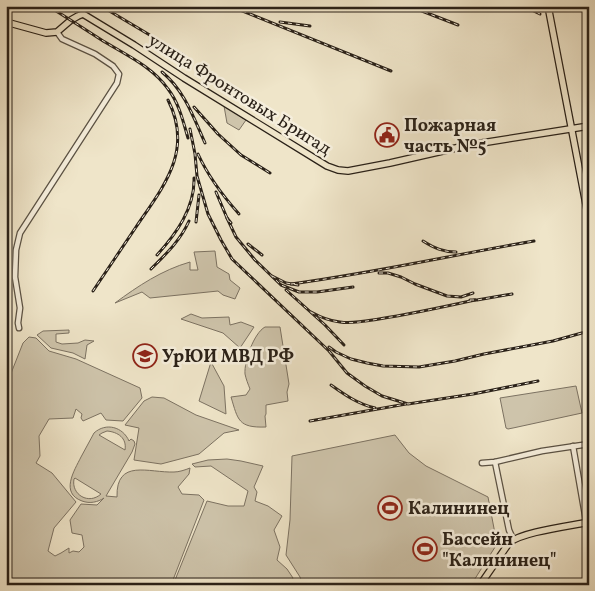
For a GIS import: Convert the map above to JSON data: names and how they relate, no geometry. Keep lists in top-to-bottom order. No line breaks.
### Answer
{"streets":{"main road":["улица Фронтовых Бригад"]},"places":{"public building":["Пожарная часть №5"],"school or university":["УрЮИ МВД РФ"],"sports":["Калининец","Бассейн \"Калининец\""]}}
